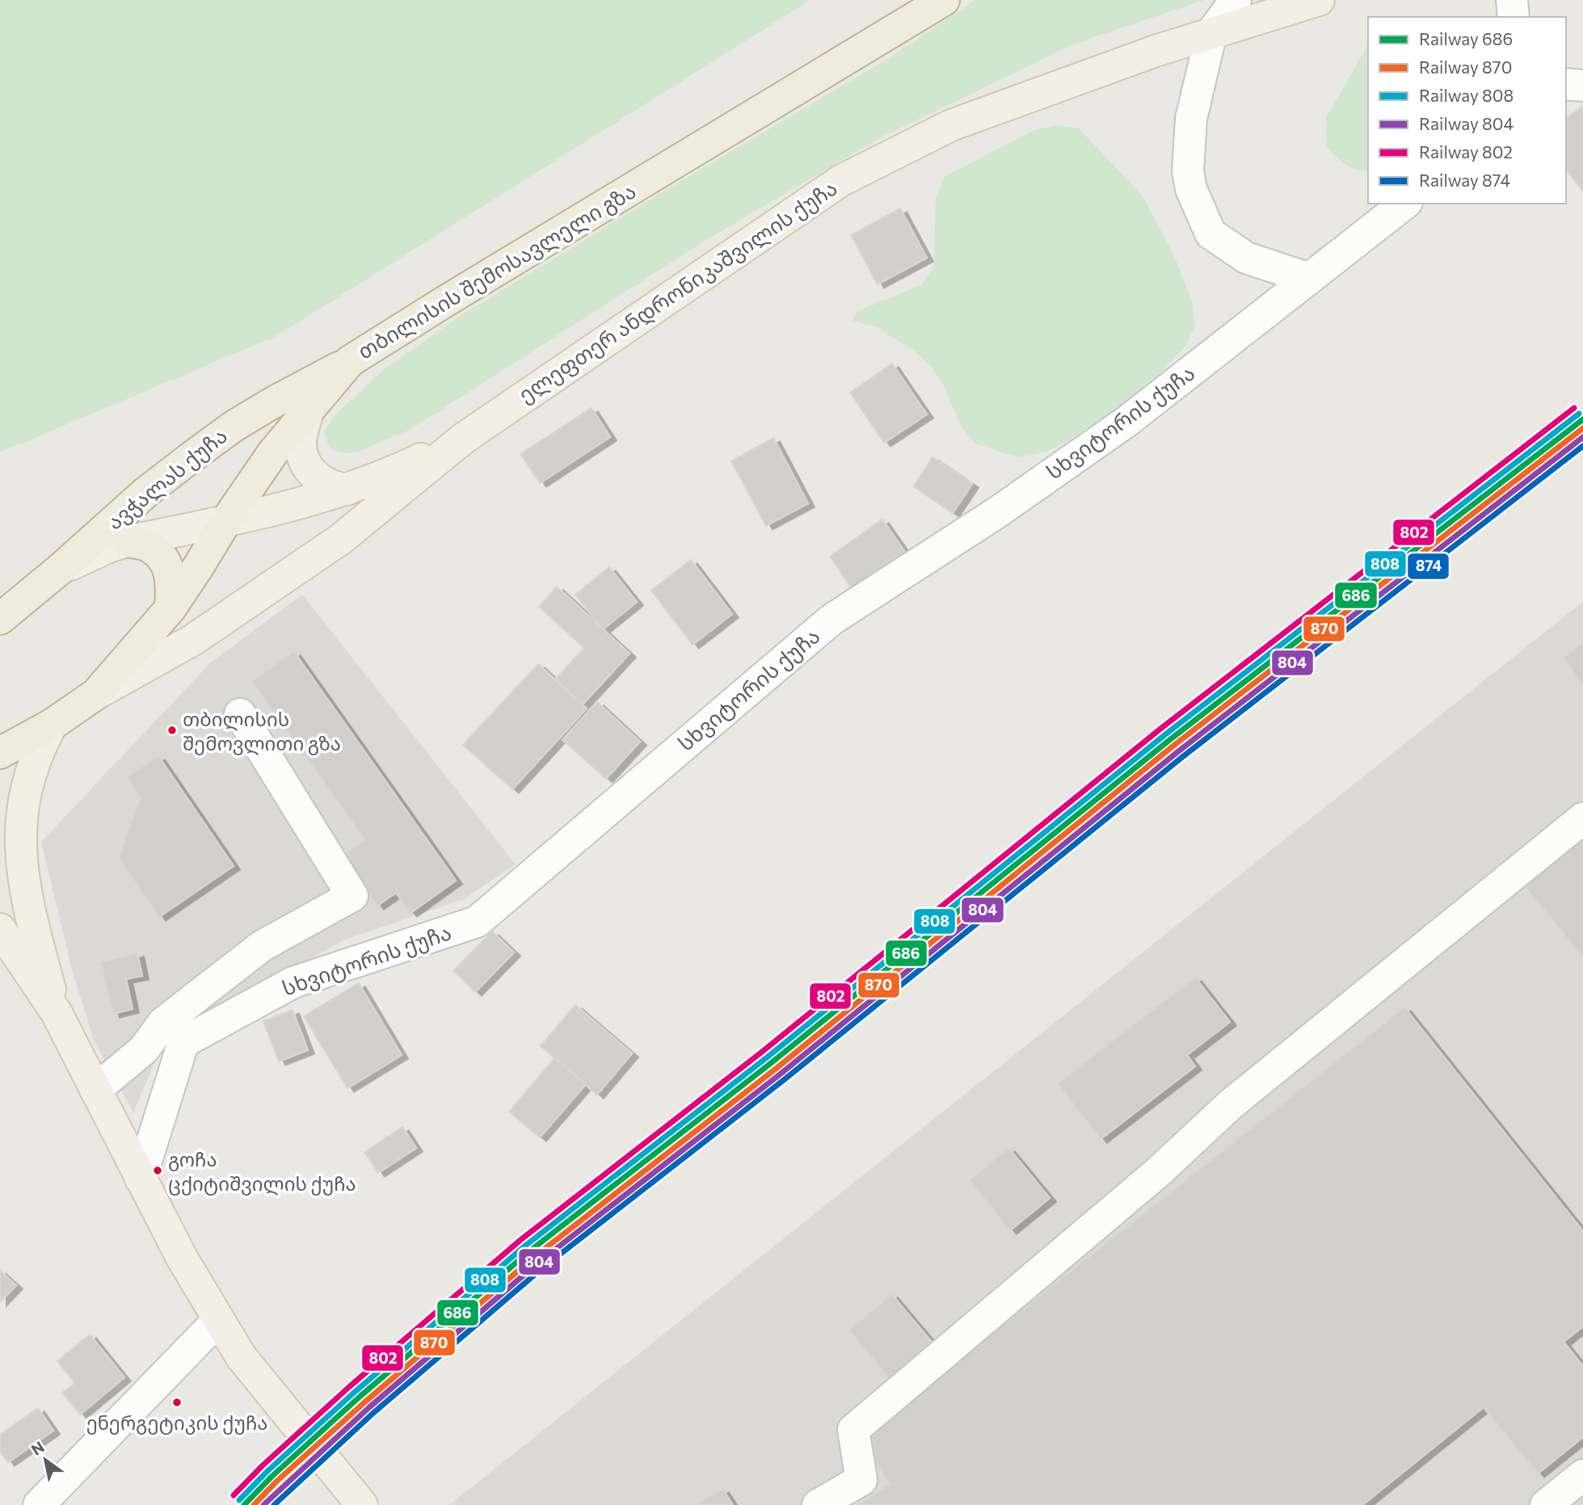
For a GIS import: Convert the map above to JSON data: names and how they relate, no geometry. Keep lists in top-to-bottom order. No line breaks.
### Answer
{"streets":{"highway":["თბილისის შემოსავლელი გზა","ავჭალას ქუჩა"],"main road":["ელეფთერ ანდრონიკაშვილის ქუჩა"],"street":["სხვიტორის ქუჩა"]},"crossings":[["თბილისის შემოსავლელი გზა","ელეფთერ ანდრონიკაშვილის ქუჩა"],["თბილისის შემოსავლელი გზა","ავჭალას ქუჩა"]],"places":["თბილისის შემოვლითი გზა","გოჩა ცქიტიშვილის ქუჩა","ენერგეტიკის ქუჩა"],"lines":["rail line 802","rail line 808","rail line 686","rail line 870","rail line 804","rail line 874"],"legend":["Railway 686","Railway 870","Railway 808","Railway 804","Railway 802","Railway 874"],"north":"top left"}
